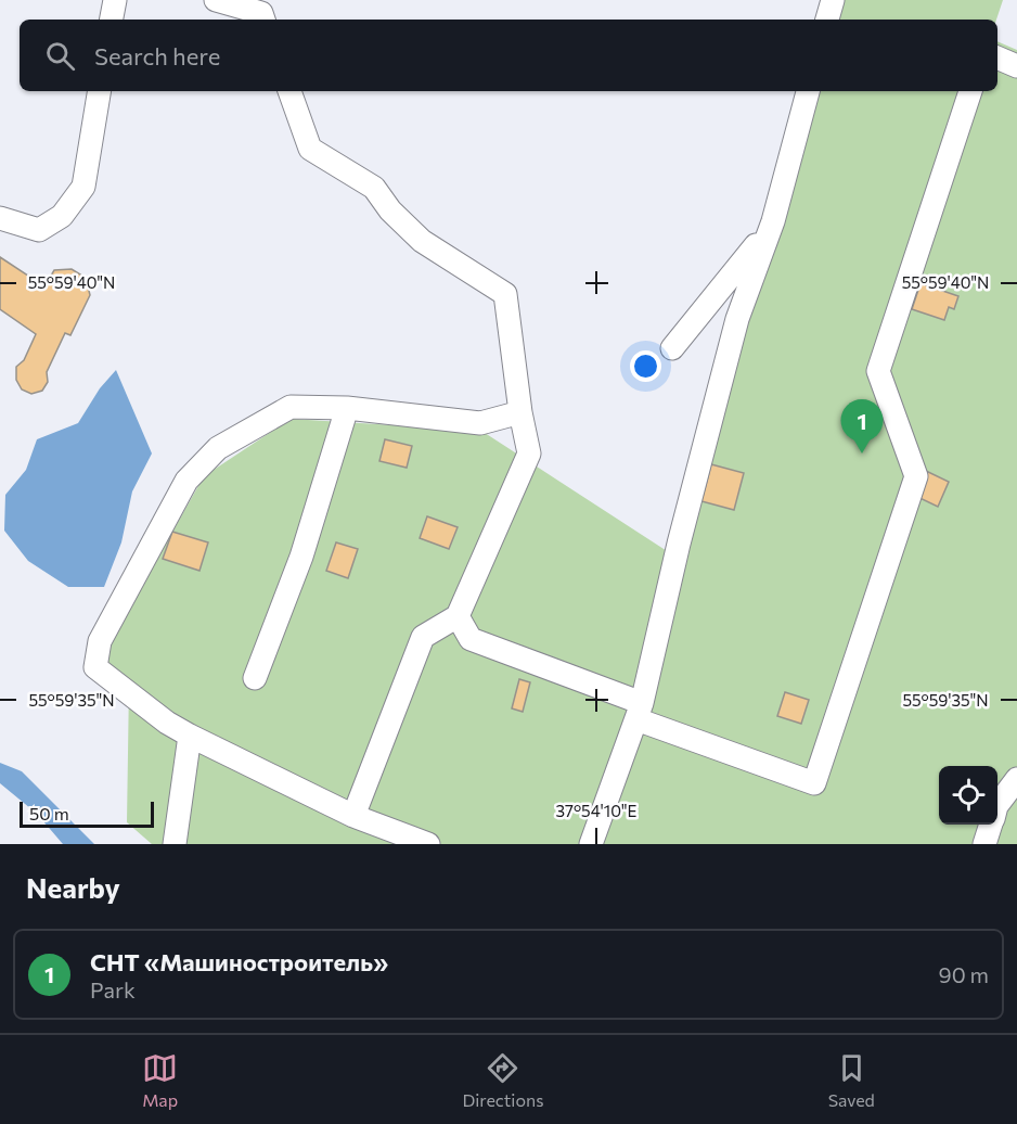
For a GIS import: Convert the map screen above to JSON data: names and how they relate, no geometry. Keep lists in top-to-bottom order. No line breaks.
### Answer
{"scale_bar":"50 m","page":{"search":"Search here","pins":"1","scale":"50 m","heading":"Nearby","list":[{"mark":"1","name":"СНТ «Машиностроитель»","note":"Park","value":"90 m"}],"nav":["Map","Directions","Saved"]},"coordinates":["55°59'40\"N","55°59'35\"N","37°54'10\"E"]}
